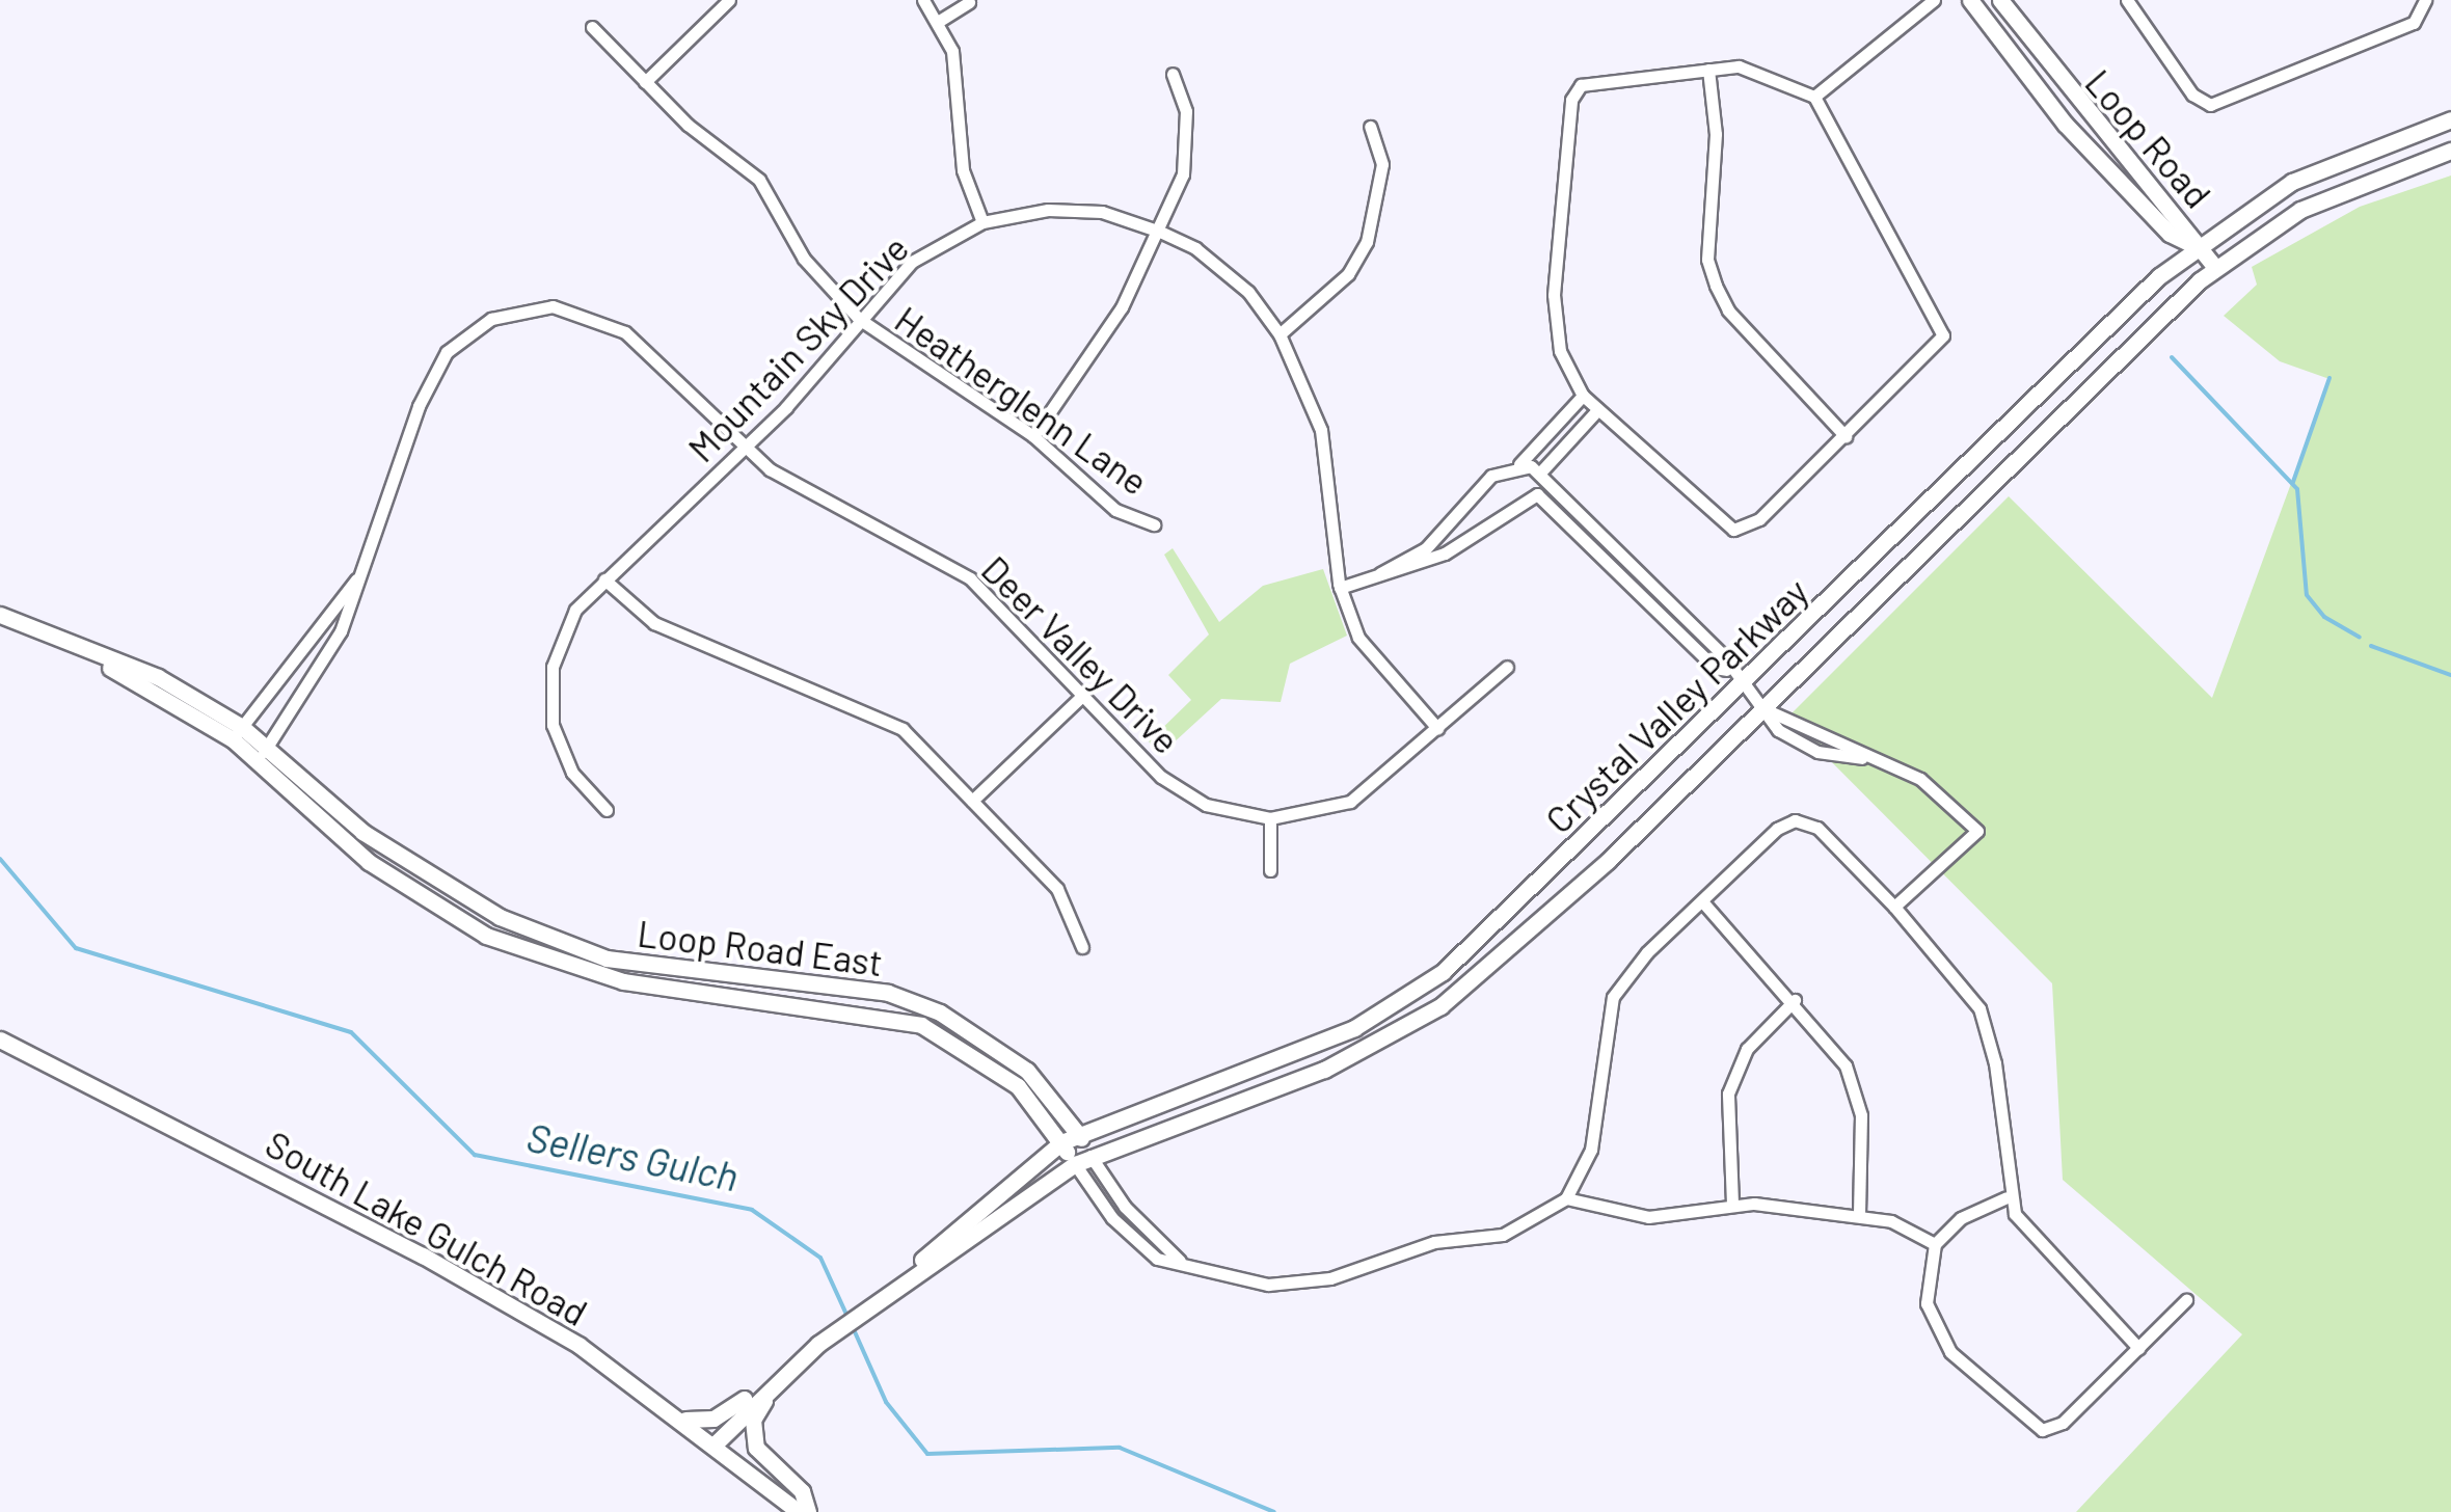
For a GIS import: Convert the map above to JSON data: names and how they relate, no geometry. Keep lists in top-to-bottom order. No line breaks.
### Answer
{"streets":{"main road":["Loop Road","Crystal Valley Parkway","Loop Road East","South Lake Gulch Road"],"street":["Mountain Sky Drive","Heatherglenn Lane","Deer Valley Drive"]},"crossings":[["Loop Road","Crystal Valley Parkway"],["Mountain Sky Drive","Heatherglenn Lane"],["Mountain Sky Drive","Deer Valley Drive"],["Deer Valley Drive","Loop Road East"],["Crystal Valley Parkway","Loop Road East"],["Crystal Valley Parkway","South Lake Gulch Road"]],"water":["Sellers Gulch"]}
